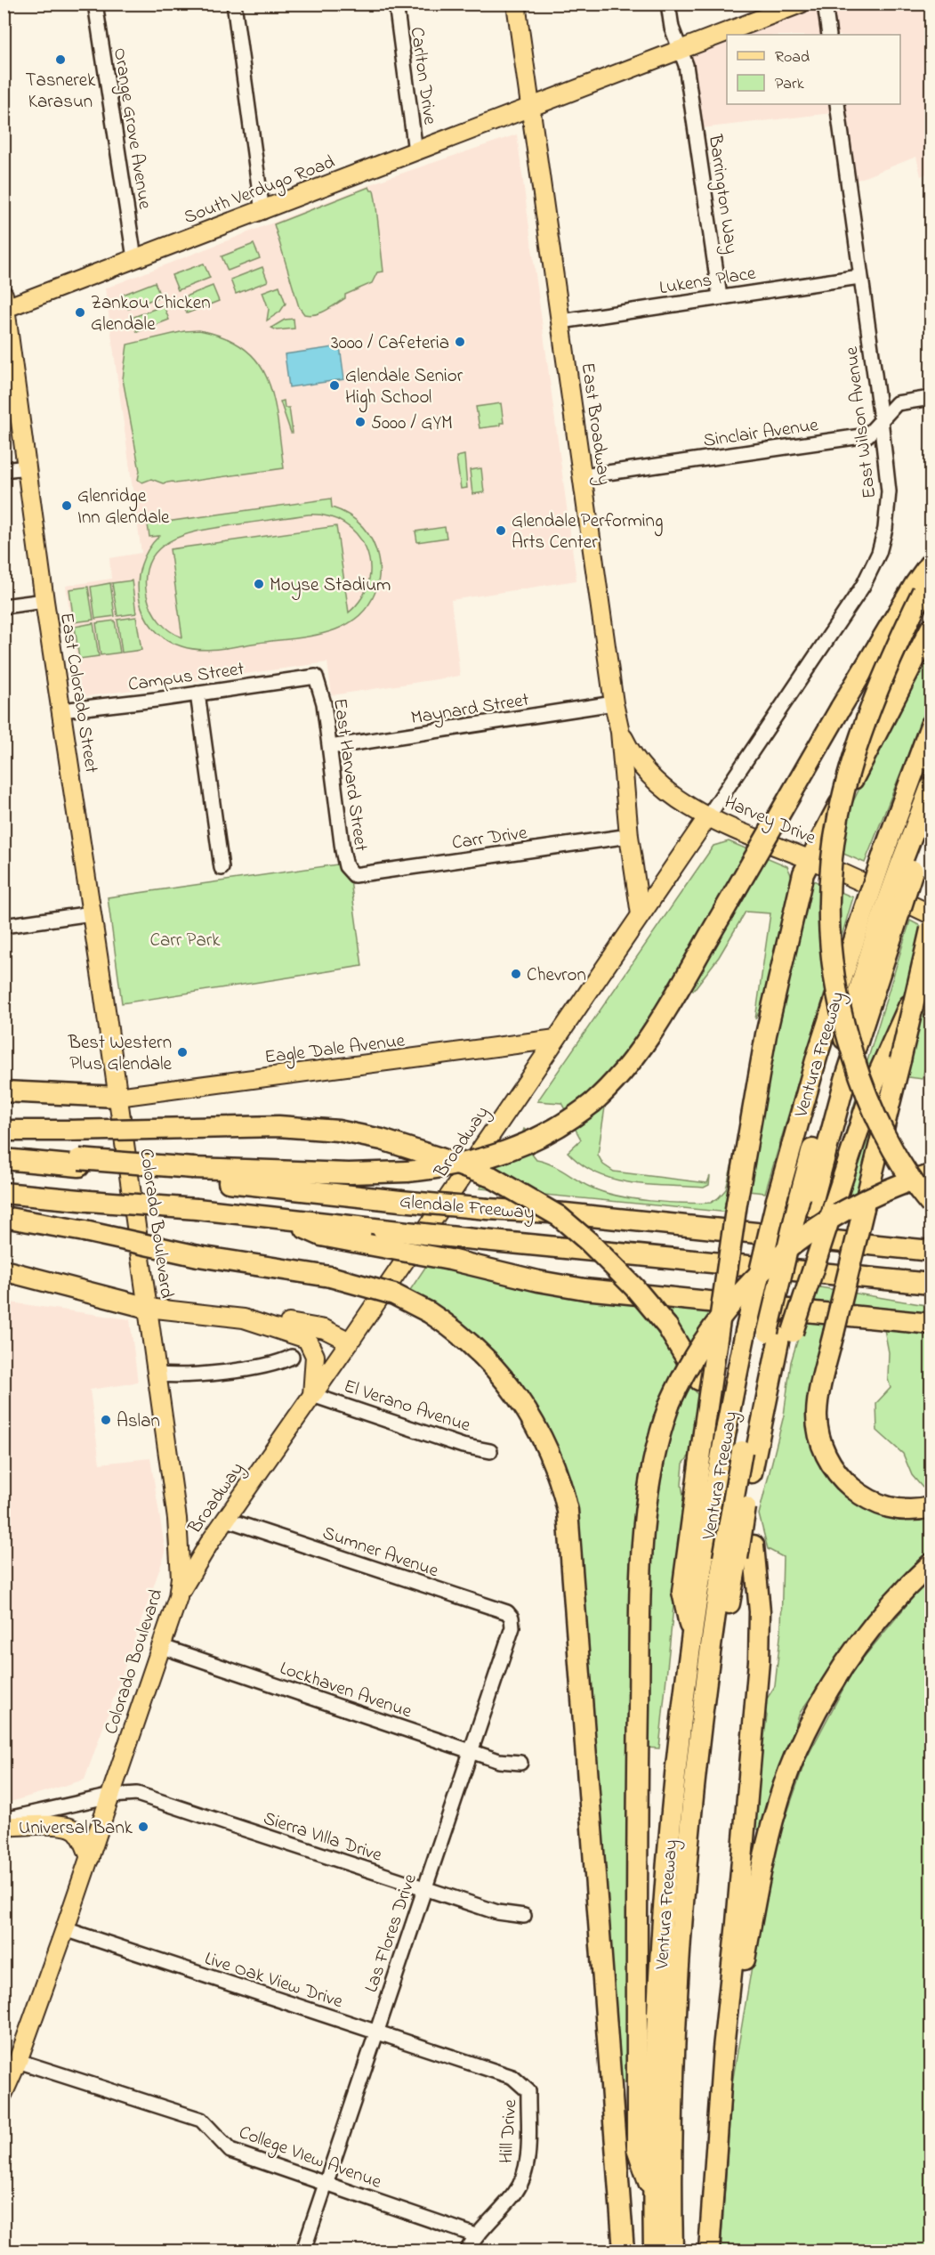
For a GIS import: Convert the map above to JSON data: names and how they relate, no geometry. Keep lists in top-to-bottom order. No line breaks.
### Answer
{"streets":{"highway":["Ventura Freeway","Glendale Freeway"],"main road":["South Verdugo Road","East Broadway","East Colorado Street","Harvey Drive","Eagle Dale Avenue","Broadway","Colorado Boulevard"],"street":["Carlton Drive","Orange Grove Avenue","Barrington Way","Lukens Place","East Wilson Avenue","Sinclair Avenue","Campus Street","Maynard Street","East Harvard Street","Carr Drive","El Verano Avenue","Sumner Avenue","Lockhaven Avenue","Sierra VIlla Drive","Las Flores Drive","Live Oak View Drive","Hill Drive","College VIew Avenue"]},"crossings":[["Carlton Drive","South Verdugo Road"],["Orange Grove Avenue","South Verdugo Road"],["South Verdugo Road","Barrington Way"],["South Verdugo Road","East Broadway"],["South Verdugo Road","East Colorado Street"],["Barrington Way","Lukens Place"],["Lukens Place","East Wilson Avenue"],["Lukens Place","East Broadway"],["East Wilson Avenue","Sinclair Avenue"],["East Wilson Avenue","Harvey Drive"],["East Wilson Avenue","Broadway"],["East Broadway","Sinclair Avenue"],["East Broadway","Maynard Street"],["East Broadway","Harvey Drive"],["East Broadway","Carr Drive"],["East Broadway","Broadway"],["Campus Street","East Colorado Street"],["Campus Street","East Harvard Street"],["East Colorado Street","Eagle Dale Avenue"],["East Colorado Street","Colorado Boulevard"],["Maynard Street","East Harvard Street"],["East Harvard Street","Carr Drive"],["Harvey Drive","Broadway"],["Eagle Dale Avenue","Broadway"],["Eagle Dale Avenue","Colorado Boulevard"],["Broadway","Colorado Boulevard"],["Broadway","El Verano Avenue"],["Broadway","Sumner Avenue"],["Colorado Boulevard","Lockhaven Avenue"],["Colorado Boulevard","Sierra VIlla Drive"],["Colorado Boulevard","Live Oak View Drive"],["Colorado Boulevard","College VIew Avenue"],["Sumner Avenue","Las Flores Drive"],["Lockhaven Avenue","Las Flores Drive"],["Sierra VIlla Drive","Las Flores Drive"],["Las Flores Drive","Live Oak View Drive"],["Las Flores Drive","College VIew Avenue"],["Live Oak View Drive","Hill Drive"],["Hill Drive","College VIew Avenue"]],"parks":["Carr Park"],"places":["Tasnerek Karasun","Zankou Chicken Glendale","3000 / Cafeteria","Glendale Senior High School","5000 / GYM","Glenridge Inn Glendale","Glendale Performing Arts Center","Moyse Stadium","Chevron","Best Western Plus Glendale","Aslan","Universal Bank"],"legend":["Road","Park"]}
